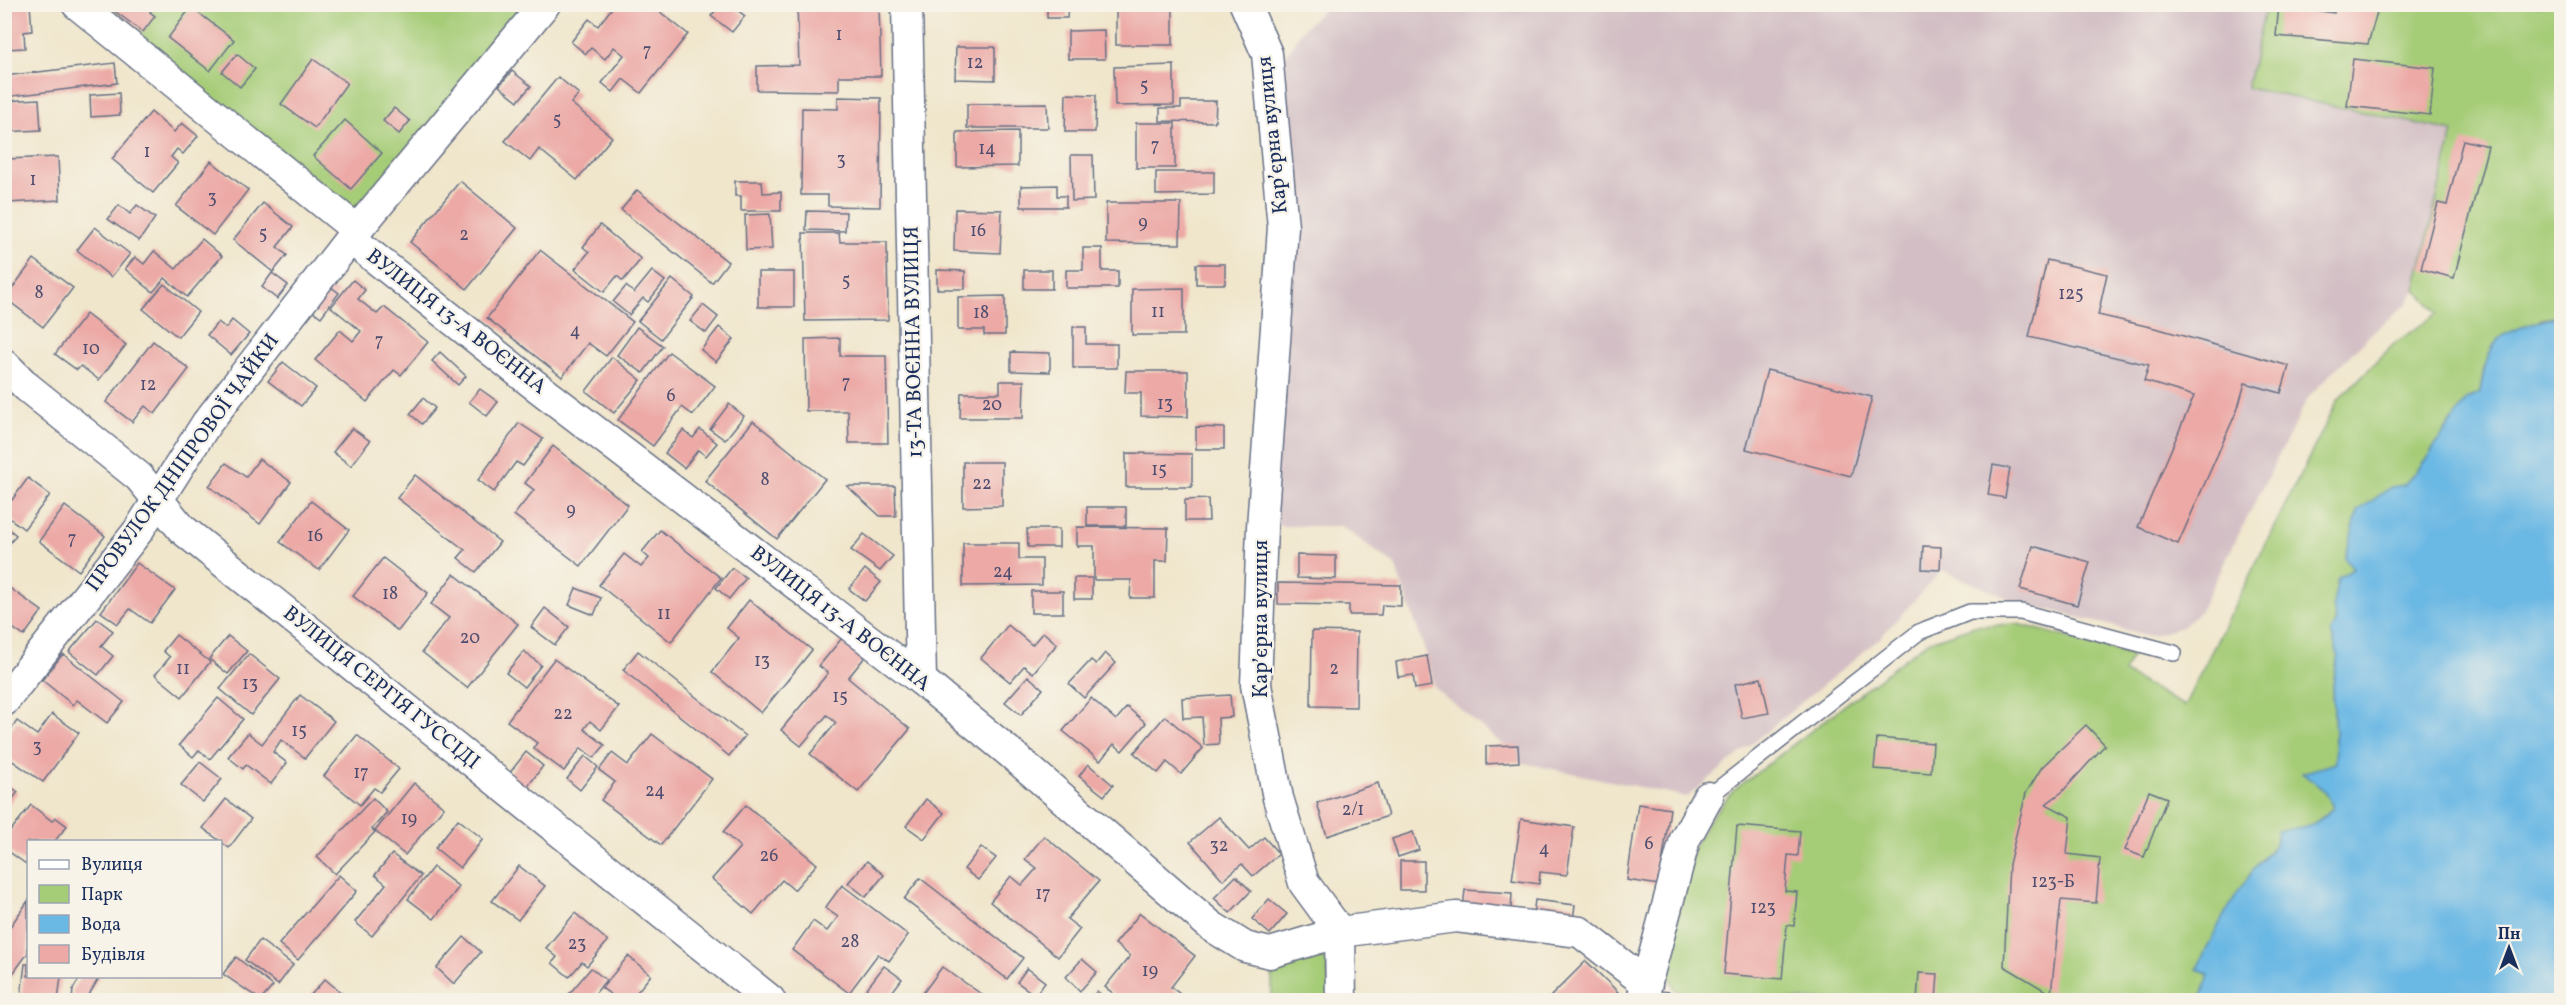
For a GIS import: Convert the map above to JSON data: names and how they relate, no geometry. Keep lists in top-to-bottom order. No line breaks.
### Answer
{"streets":{"street":["Карʼєрна вулиця","ВУЛИЦЯ 13-А ВОЄННА","13-ТА ВОЄННА ВУЛИЦЯ","ПРОВУЛОК ДНІПРОВОЇ ЧАЙКИ","ВУЛИЦЯ СЕРГІЯ ГУССІДІ"]},"crossings":[["Карʼєрна вулиця","ВУЛИЦЯ 13-А ВОЄННА"],["ВУЛИЦЯ 13-А ВОЄННА","13-ТА ВОЄННА ВУЛИЦЯ"],["ВУЛИЦЯ 13-А ВОЄННА","ПРОВУЛОК ДНІПРОВОЇ ЧАЙКИ"],["ПРОВУЛОК ДНІПРОВОЇ ЧАЙКИ","ВУЛИЦЯ СЕРГІЯ ГУССІДІ"]],"house_numbers":["1","7","12","5","5","7","14","1","3","1","3","9","16","5","2","5","8","125","11","18","4","7","10","7","12","6","13","20","15","8","22","9","16","7","24","18","11","20","13","11","2","13","15","22","15","3","17","24","2/1","19","6","32","4","26","123-Б","17","123","28","23","19"],"legend":["Вулиця","Парк","Вода","Будівля"],"north":"top"}
